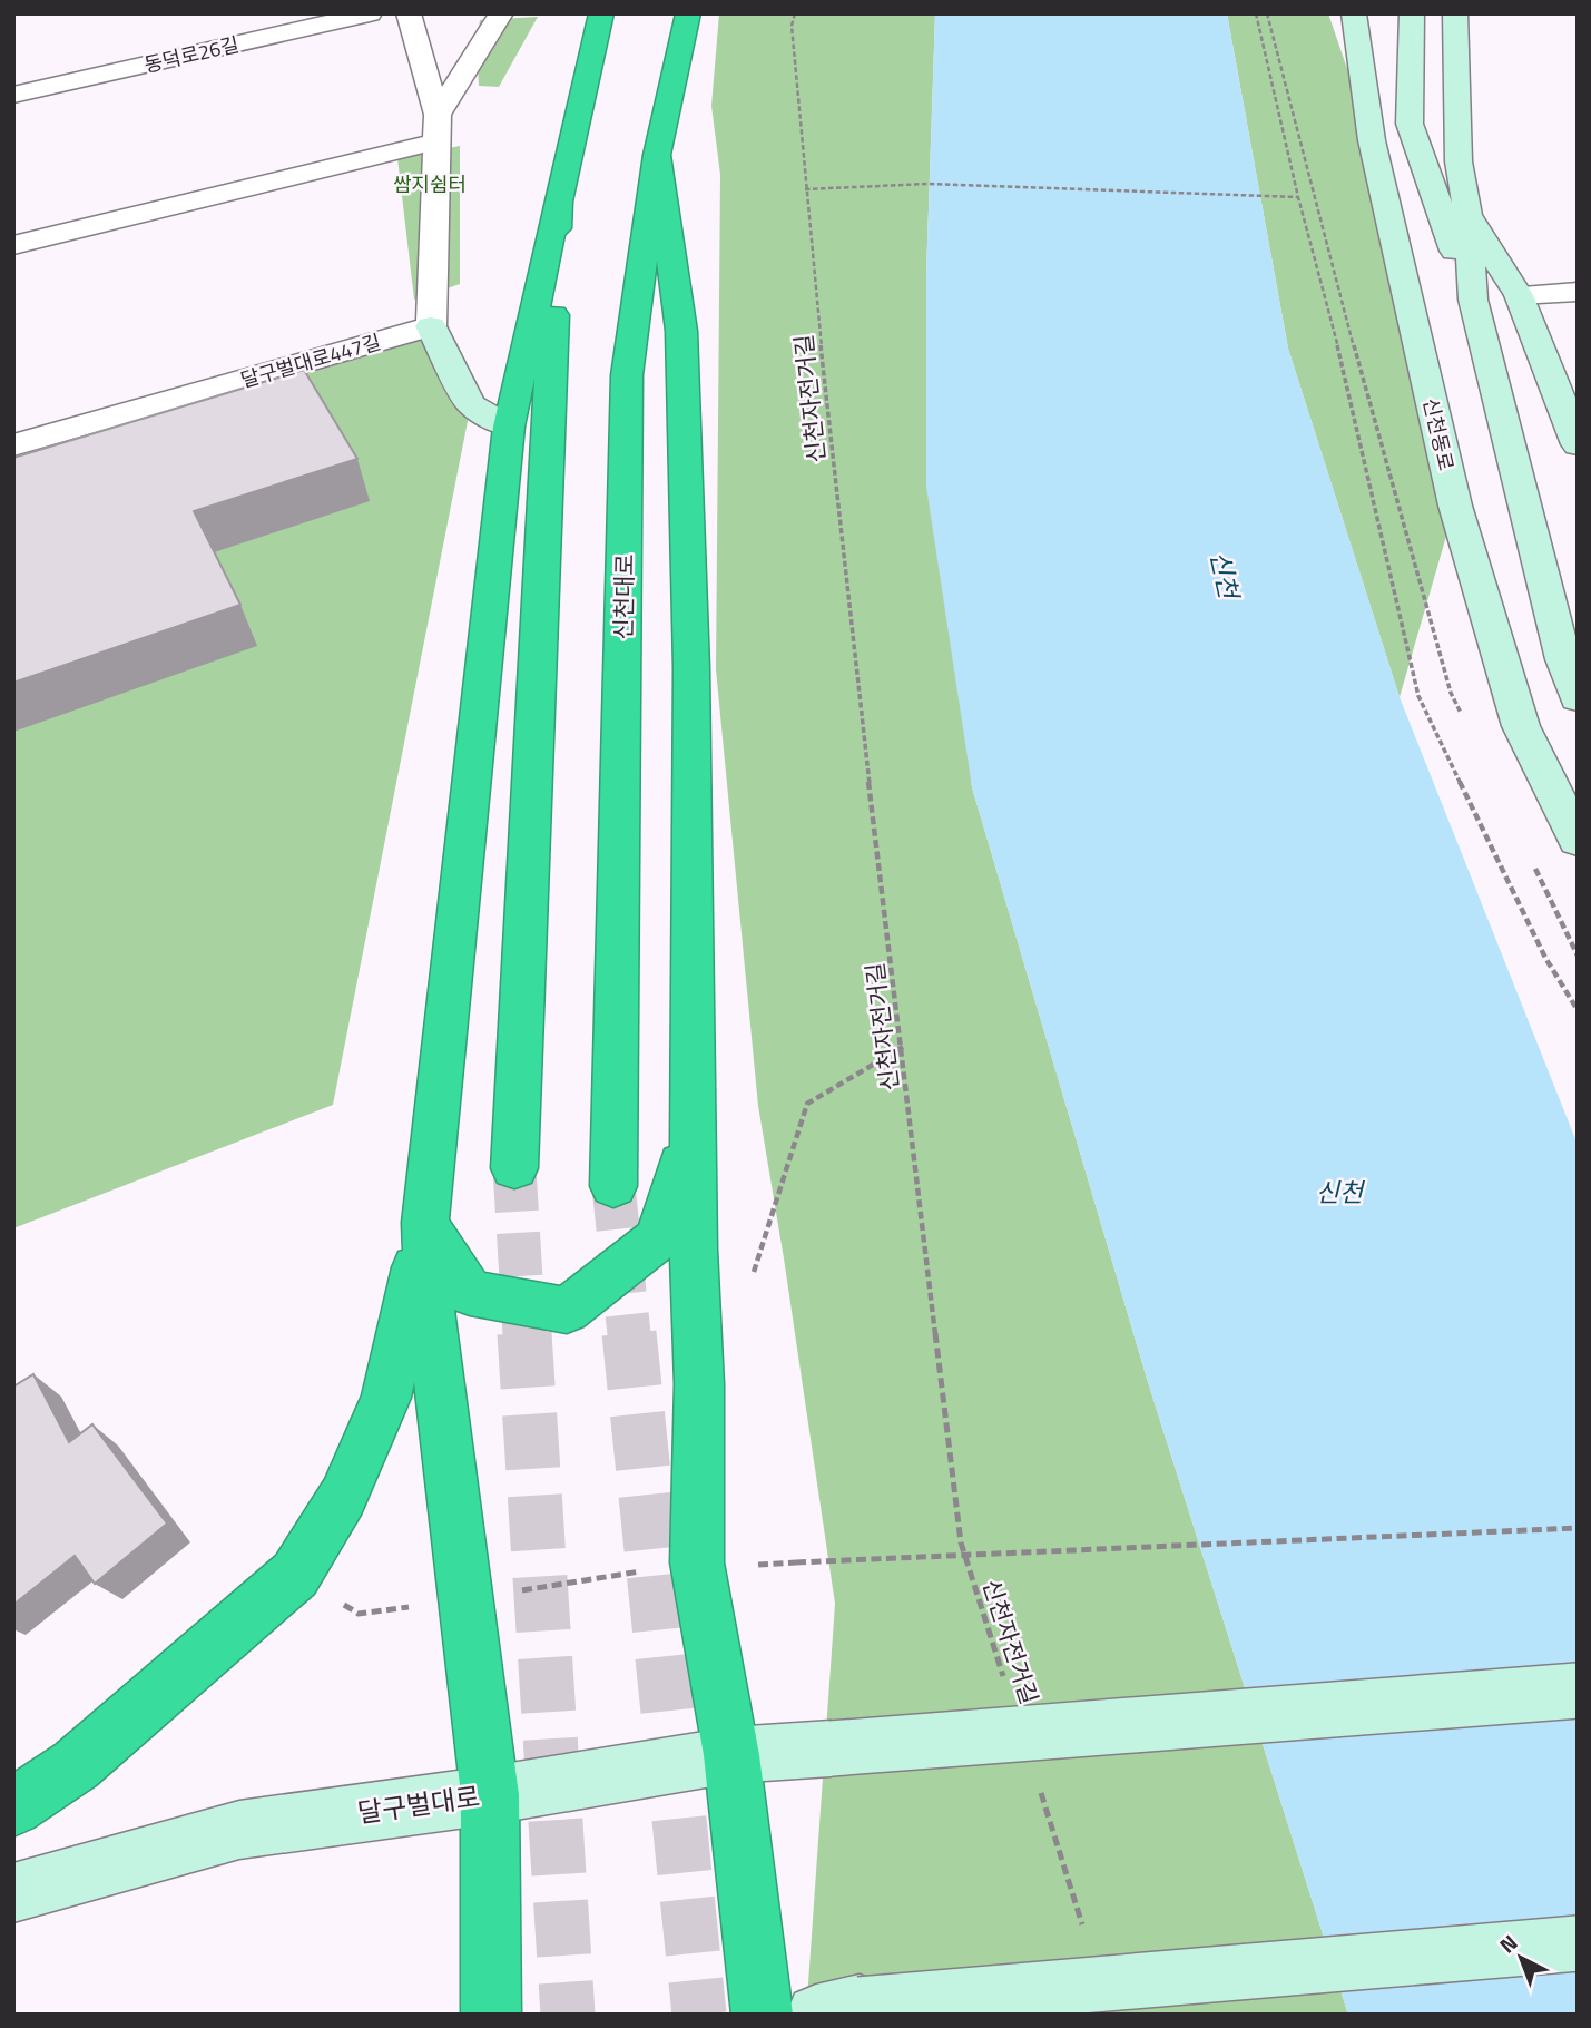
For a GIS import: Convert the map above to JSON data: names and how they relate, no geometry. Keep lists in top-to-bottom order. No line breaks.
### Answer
{"streets":{"highway":["신천대로"],"main road":["신천동로","달구벌대로"],"street":["동덕로26길","달구벌대로447길"],"path":["신천자전거길"]},"water":["신천"],"parks":["쌈지쉼터"],"north":"top left"}
